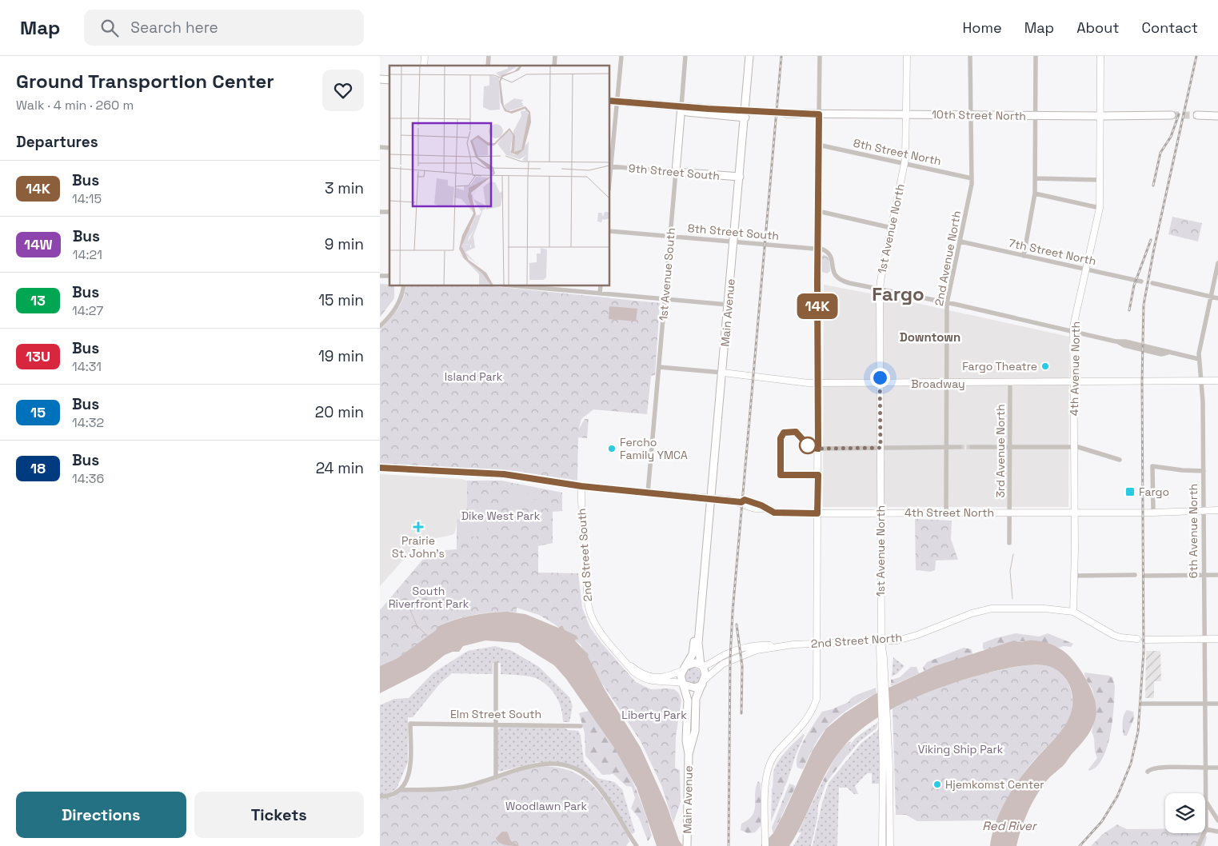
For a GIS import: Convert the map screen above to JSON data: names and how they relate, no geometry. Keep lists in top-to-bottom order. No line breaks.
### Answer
{"streets":{"main road":["10th Street North","9th Street South","1st Avenue South","Main Avenue"],"street":["8th Street North","1st Avenue North","8th Street South","7th Street North","2nd Avenue North","4th Avenue North","Broadway","3rd Avenue North","4th Street North","6th Avenue North","2nd Street South","2nd Street North","Elm Street South"]},"crossings":[["10th Street North","1st Avenue North"],["10th Street North","2nd Avenue North"],["10th Street North","4th Avenue North"],["8th Street North","1st Avenue North"],["8th Street North","2nd Avenue North"],["9th Street South","1st Avenue South"],["9th Street South","Main Avenue"],["1st Avenue North","Broadway"],["1st Avenue North","4th Street North"],["1st Avenue North","2nd Street North"],["8th Street South","1st Avenue South"],["8th Street South","Main Avenue"],["7th Street North","2nd Avenue North"],["7th Street North","4th Avenue North"],["2nd Avenue North","Broadway"],["2nd Avenue North","4th Street North"],["1st Avenue South","Broadway"],["1st Avenue South","4th Street North"],["Main Avenue","Broadway"],["Main Avenue","4th Street North"],["Main Avenue","2nd Street South"],["Main Avenue","2nd Street North"],["4th Avenue North","Broadway"],["4th Avenue North","4th Street North"],["4th Avenue North","2nd Street North"],["Broadway","3rd Avenue North"],["Broadway","6th Avenue North"],["3rd Avenue North","4th Street North"],["4th Street North","6th Avenue North"],["4th Street North","2nd Street South"],["2nd Street South","2nd Street North"]],"districts":["Fargo","Downtown"],"water":["Red River"],"parks":["Island Park","Dike West Park","South Riverfront Park","Liberty Park","Viking Ship Park","Woodlawn Park"],"places":{"other":["Fargo Theatre","Fercho Family YMCA","Hjemkomst Center"],"transit":["Fargo"],"health":["Prairie St. John's"]},"lines":["bus line 14K"],"page":{"header":"Map","search":"Search here","nav":["Home","Map","About","Contact"],"heading":[["Ground Transportion Center","Walk · 4 min · 260 m"],"Departures"],"on_map":"14K","list":[{"mark":"14K","name":"Bus","note":"14:15","value":"3 min"},{"mark":"14W","name":"Bus","note":"14:21","value":"9 min"},{"mark":"13","name":"Bus","note":"14:27","value":"15 min"},{"mark":"13U","name":"Bus","note":"14:31","value":"19 min"},{"mark":"15","name":"Bus","note":"14:32","value":"20 min"},{"mark":"18","name":"Bus","note":"14:36","value":"24 min"}],"buttons":["Directions","Tickets"]}}
